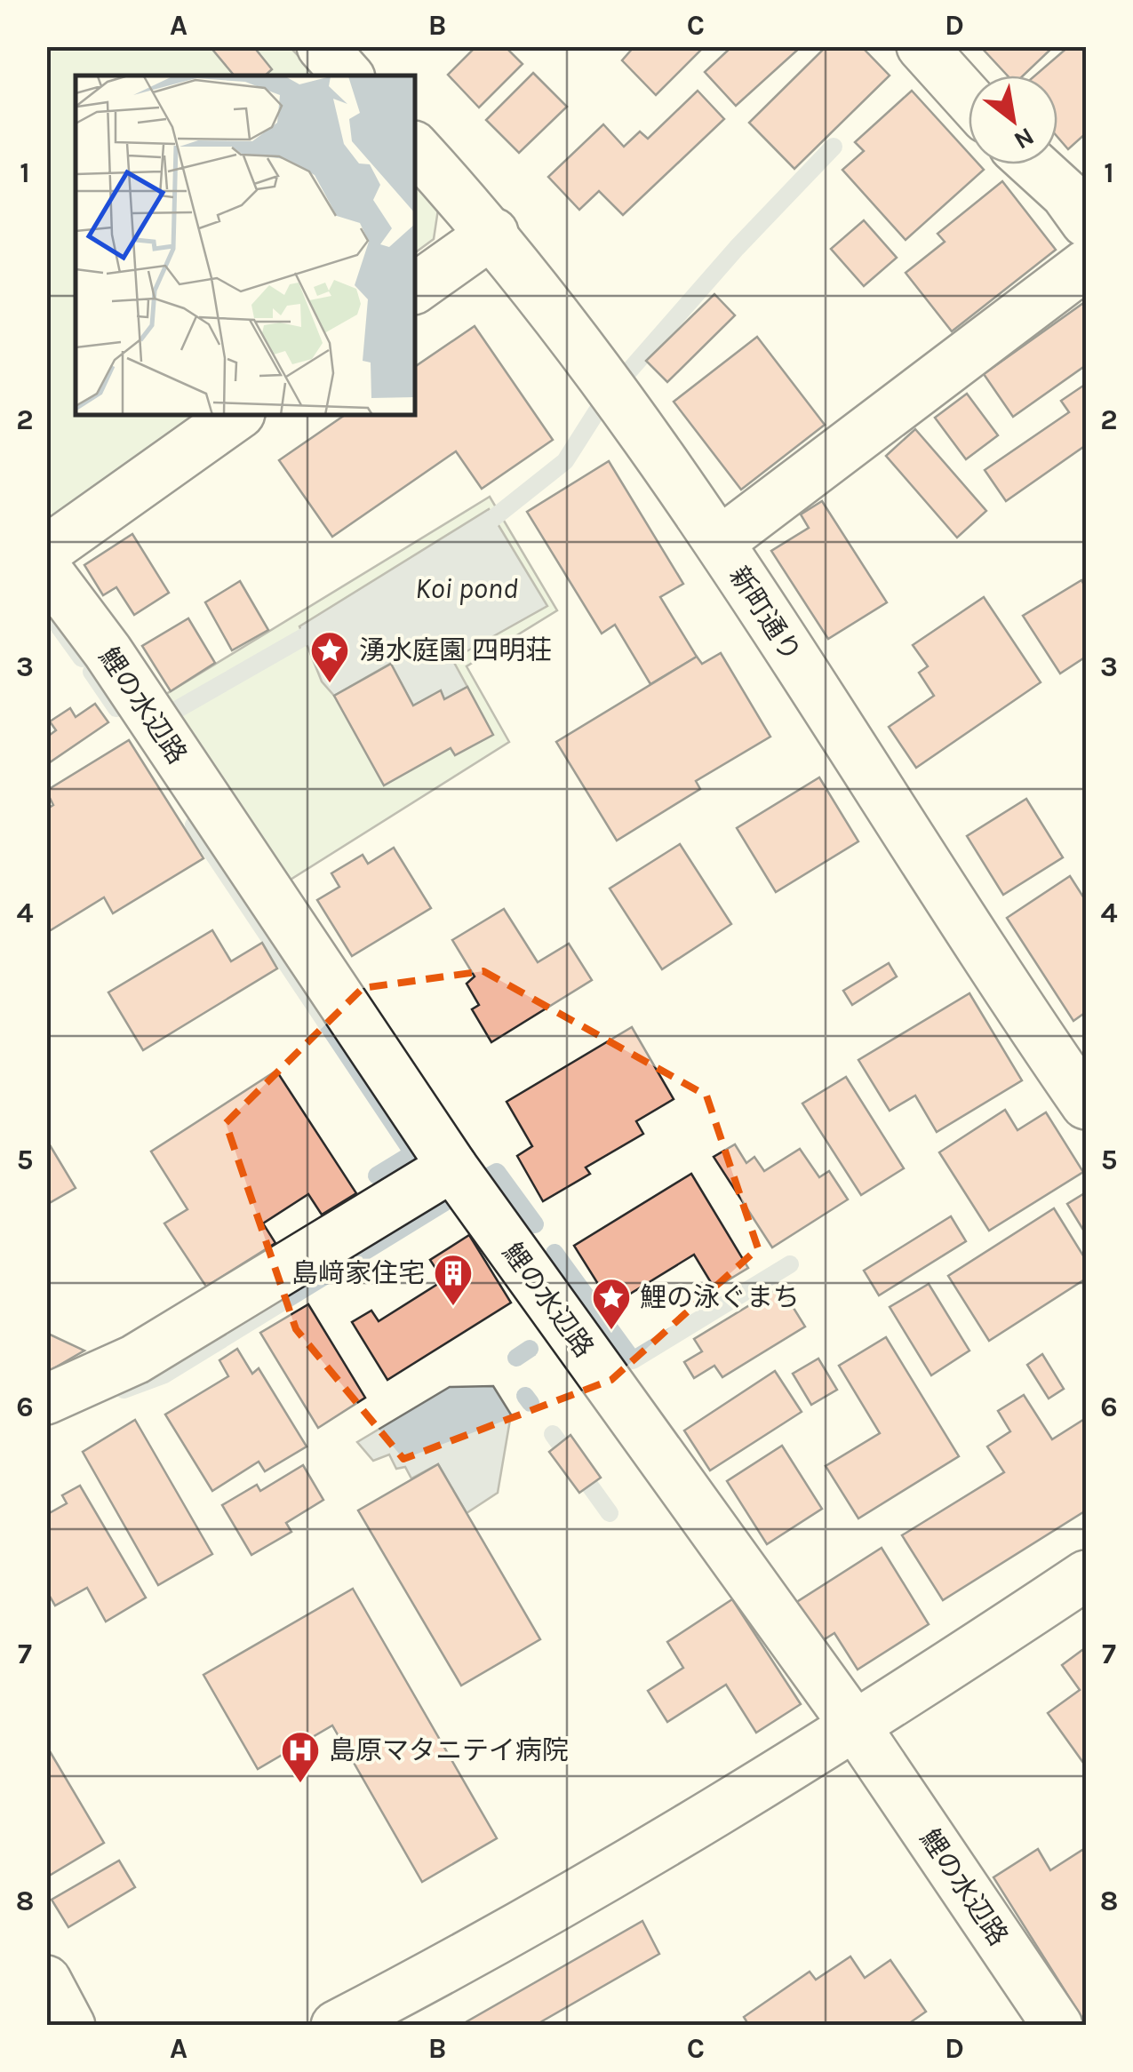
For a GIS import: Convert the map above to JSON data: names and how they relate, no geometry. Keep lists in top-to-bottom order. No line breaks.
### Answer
{"streets":{"street":["新町通り","鯉の水辺路"]},"water":["Koi pond"],"places":{"place":["湧水庭園 四明荘","鯉の泳ぐまち"],"building":["島﨑家住宅"],"hospital":["島原マタニテイ病院"]},"north":"bottom right","grid":{"columns":["A","B","C","D"],"rows":["1","2","3","4","5","6","7","8"]}}
